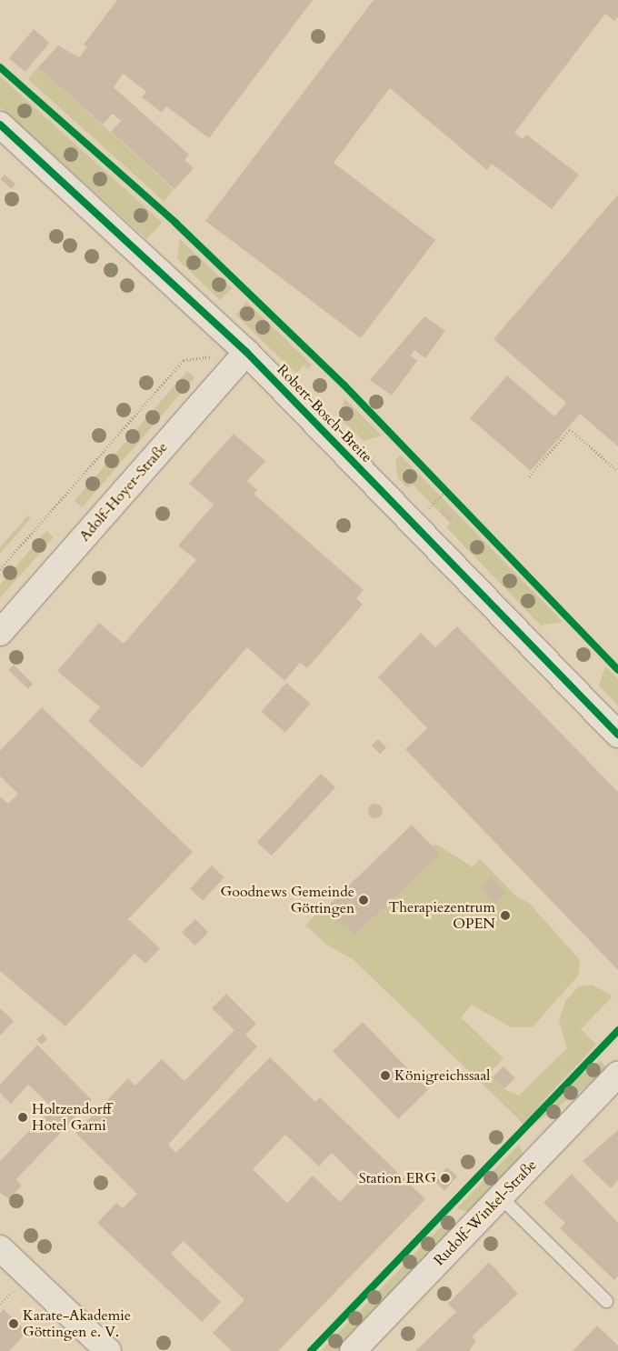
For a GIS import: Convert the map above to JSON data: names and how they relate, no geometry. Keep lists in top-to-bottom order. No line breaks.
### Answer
{"streets":{"street":["Robert-Bosch-Breite","Adolf-Hoyer-Straße","Rudolf-Winkel-Straße"]},"crossings":[["Robert-Bosch-Breite","Adolf-Hoyer-Straße"]],"places":["Goodnews Gemeinde Göttingen","Therapiezentrum OPEN","Königreichssaal","Holtzendorff Hotel Garni","Station ERG","Karate-Akademie Göttingen e. V."]}
